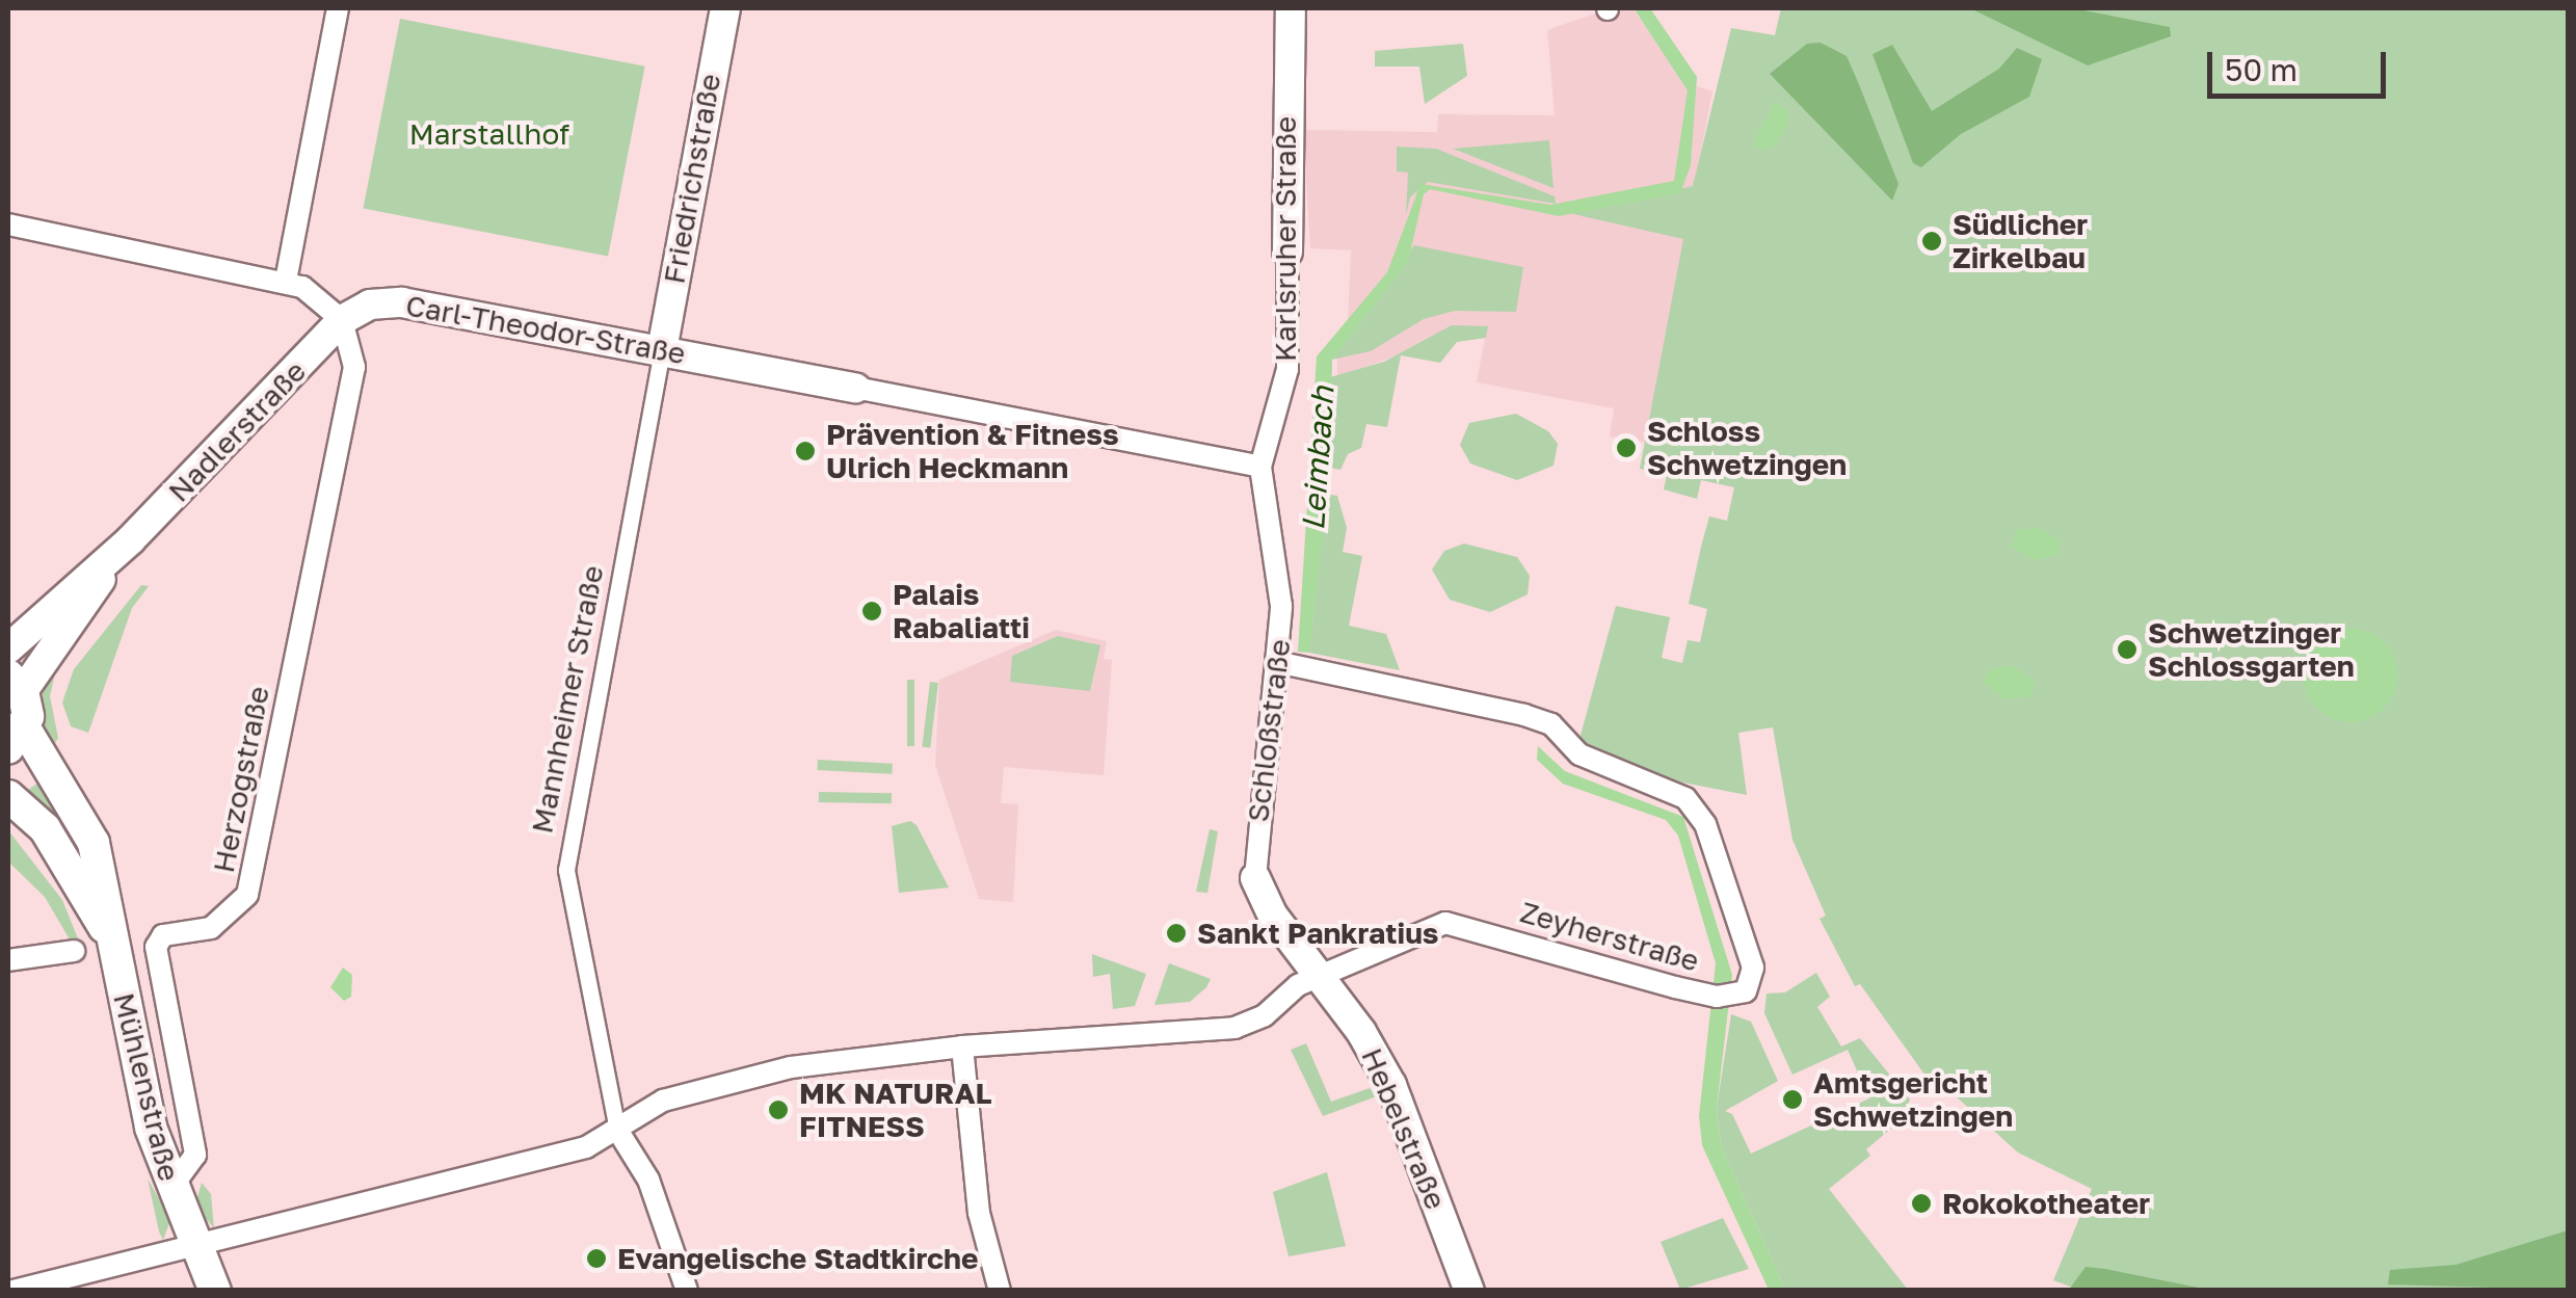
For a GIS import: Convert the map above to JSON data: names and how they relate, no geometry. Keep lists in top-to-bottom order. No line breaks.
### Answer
{"streets":{"main road":["Mühlenstraße"],"street":["Friedrichstraße","Karlsruher Straße","Carl-Theodor-Straße","Nadlerstraße","Mannheimer Straße","Schloßstraße","Herzogstraße","Zeyherstraße","Hebelstraße"]},"crossings":[["Friedrichstraße","Carl-Theodor-Straße"],["Friedrichstraße","Mannheimer Straße"],["Karlsruher Straße","Schloßstraße"],["Carl-Theodor-Straße","Nadlerstraße"],["Carl-Theodor-Straße","Mannheimer Straße"],["Carl-Theodor-Straße","Herzogstraße"],["Nadlerstraße","Herzogstraße"],["Mannheimer Straße","Zeyherstraße"],["Schloßstraße","Zeyherstraße"],["Schloßstraße","Hebelstraße"],["Herzogstraße","Mühlenstraße"],["Zeyherstraße","Mühlenstraße"],["Zeyherstraße","Hebelstraße"]],"water":["Leimbach"],"parks":["Marstallhof"],"places":["Südlicher Zirkelbau","Schloss Schwetzingen","Prävention & Fitness Ulrich Heckmann","Palais Rabaliatti","Schwetzinger Schlossgarten","Sankt Pankratius","Amtsgericht Schwetzingen","MK NATURAL FITNESS","Rokokotheater","Evangelische Stadtkirche"],"scale_bar":"50 m"}
